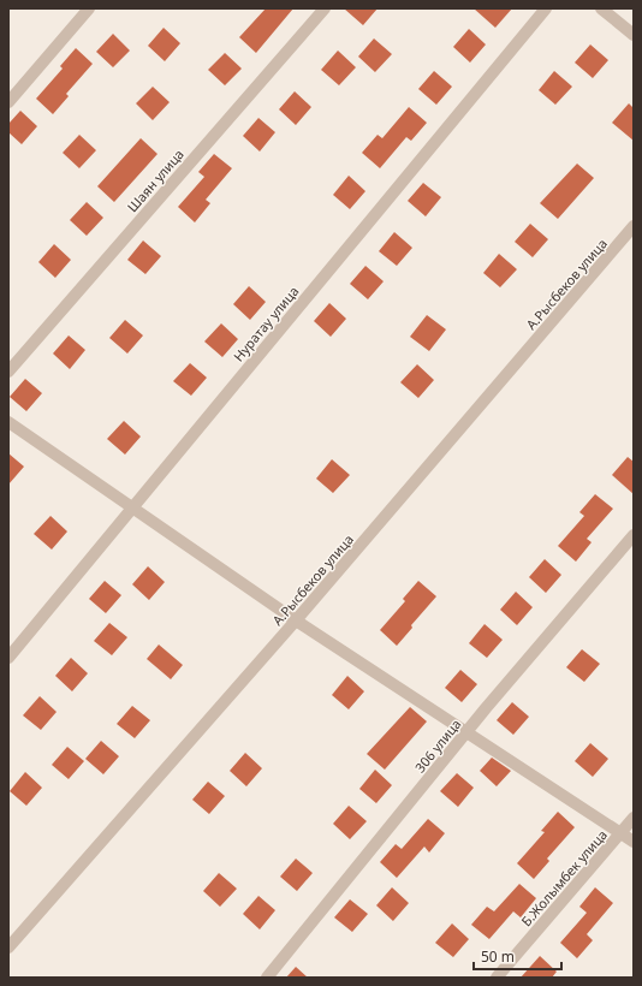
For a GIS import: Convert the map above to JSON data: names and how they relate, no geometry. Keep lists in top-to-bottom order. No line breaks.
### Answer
{"streets":{"street":["Шаян улица","А.Рысбеков улица","Нуратау улица","306 улица","Б.Жолымбек улица"]},"scale_bar":"50 m"}
